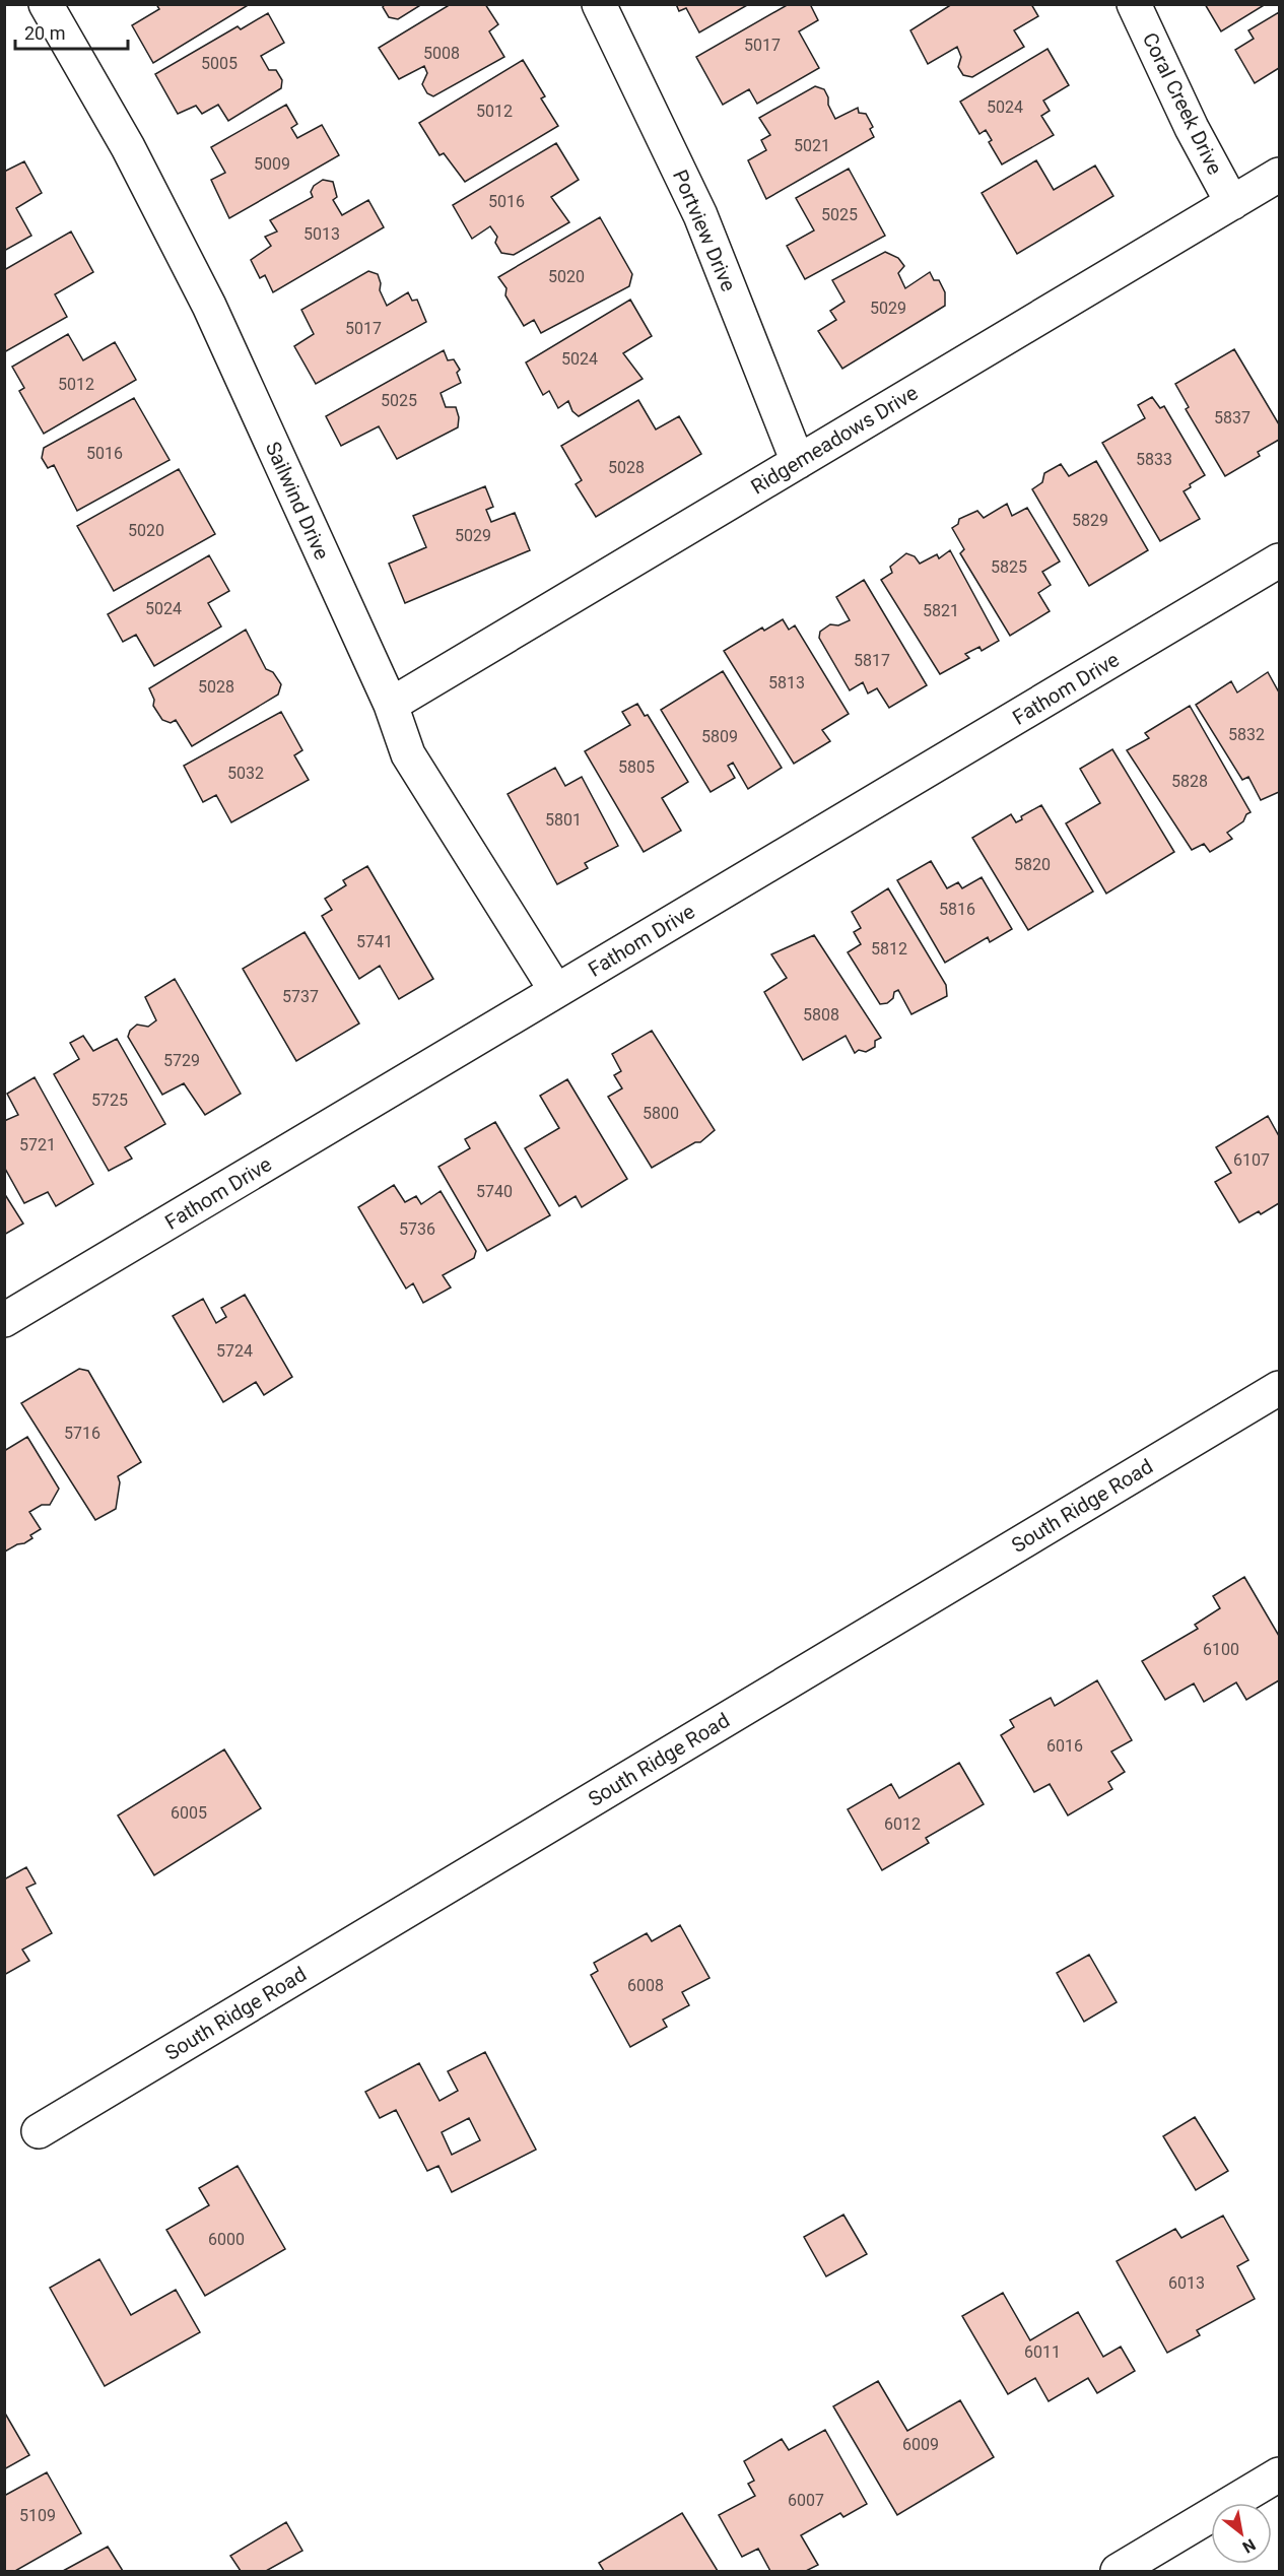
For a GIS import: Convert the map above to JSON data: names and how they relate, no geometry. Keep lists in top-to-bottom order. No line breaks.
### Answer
{"streets":{"street":["Coral Creek Drive","Portview Drive","Ridgemeadows Drive","Sailwind Drive","Fathom Drive","South Ridge Road"]},"crossings":[["Coral Creek Drive","Ridgemeadows Drive"],["Portview Drive","Ridgemeadows Drive"],["Ridgemeadows Drive","Sailwind Drive"],["Sailwind Drive","Fathom Drive"]],"house_numbers":["5017","5008","5005","5024","5012","5021","5009","5016","5025","5013","5020","5029","5017","5024","5012","5025","5837","5016","5833","5028","5829","5020","5029","5825","5024","5821","5817","5813","5028","5832","5809","5805","5032","5828","5801","5820","5816","5741","5812","5737","5808","5729","5725","5800","5721","6107","5740","5736","5724","5716","6100","6016","6005","6012","6008","6000","6013","6011","6009","6007","5109"],"scale_bar":"20 m","north":"bottom right"}
